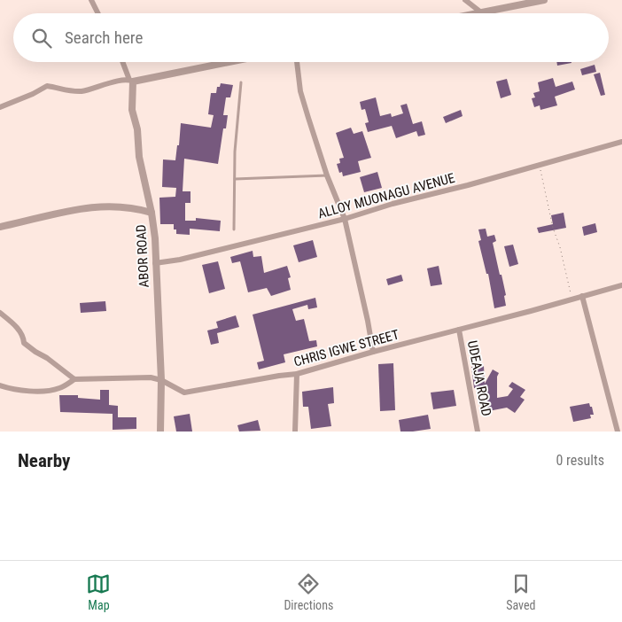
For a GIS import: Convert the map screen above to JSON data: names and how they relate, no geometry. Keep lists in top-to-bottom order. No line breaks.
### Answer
{"streets":{"street":["ALLOY MUONAGU AVENUE","ABOR ROAD","CHRIS IGWE STREET","UDEAJA ROAD"]},"crossings":[["ALLOY MUONAGU AVENUE","ABOR ROAD"],["ABOR ROAD","CHRIS IGWE STREET"],["CHRIS IGWE STREET","UDEAJA ROAD"]],"page":{"search":"Search here","heading":["Nearby","0 results"],"nav":["Map","Directions","Saved"]}}
